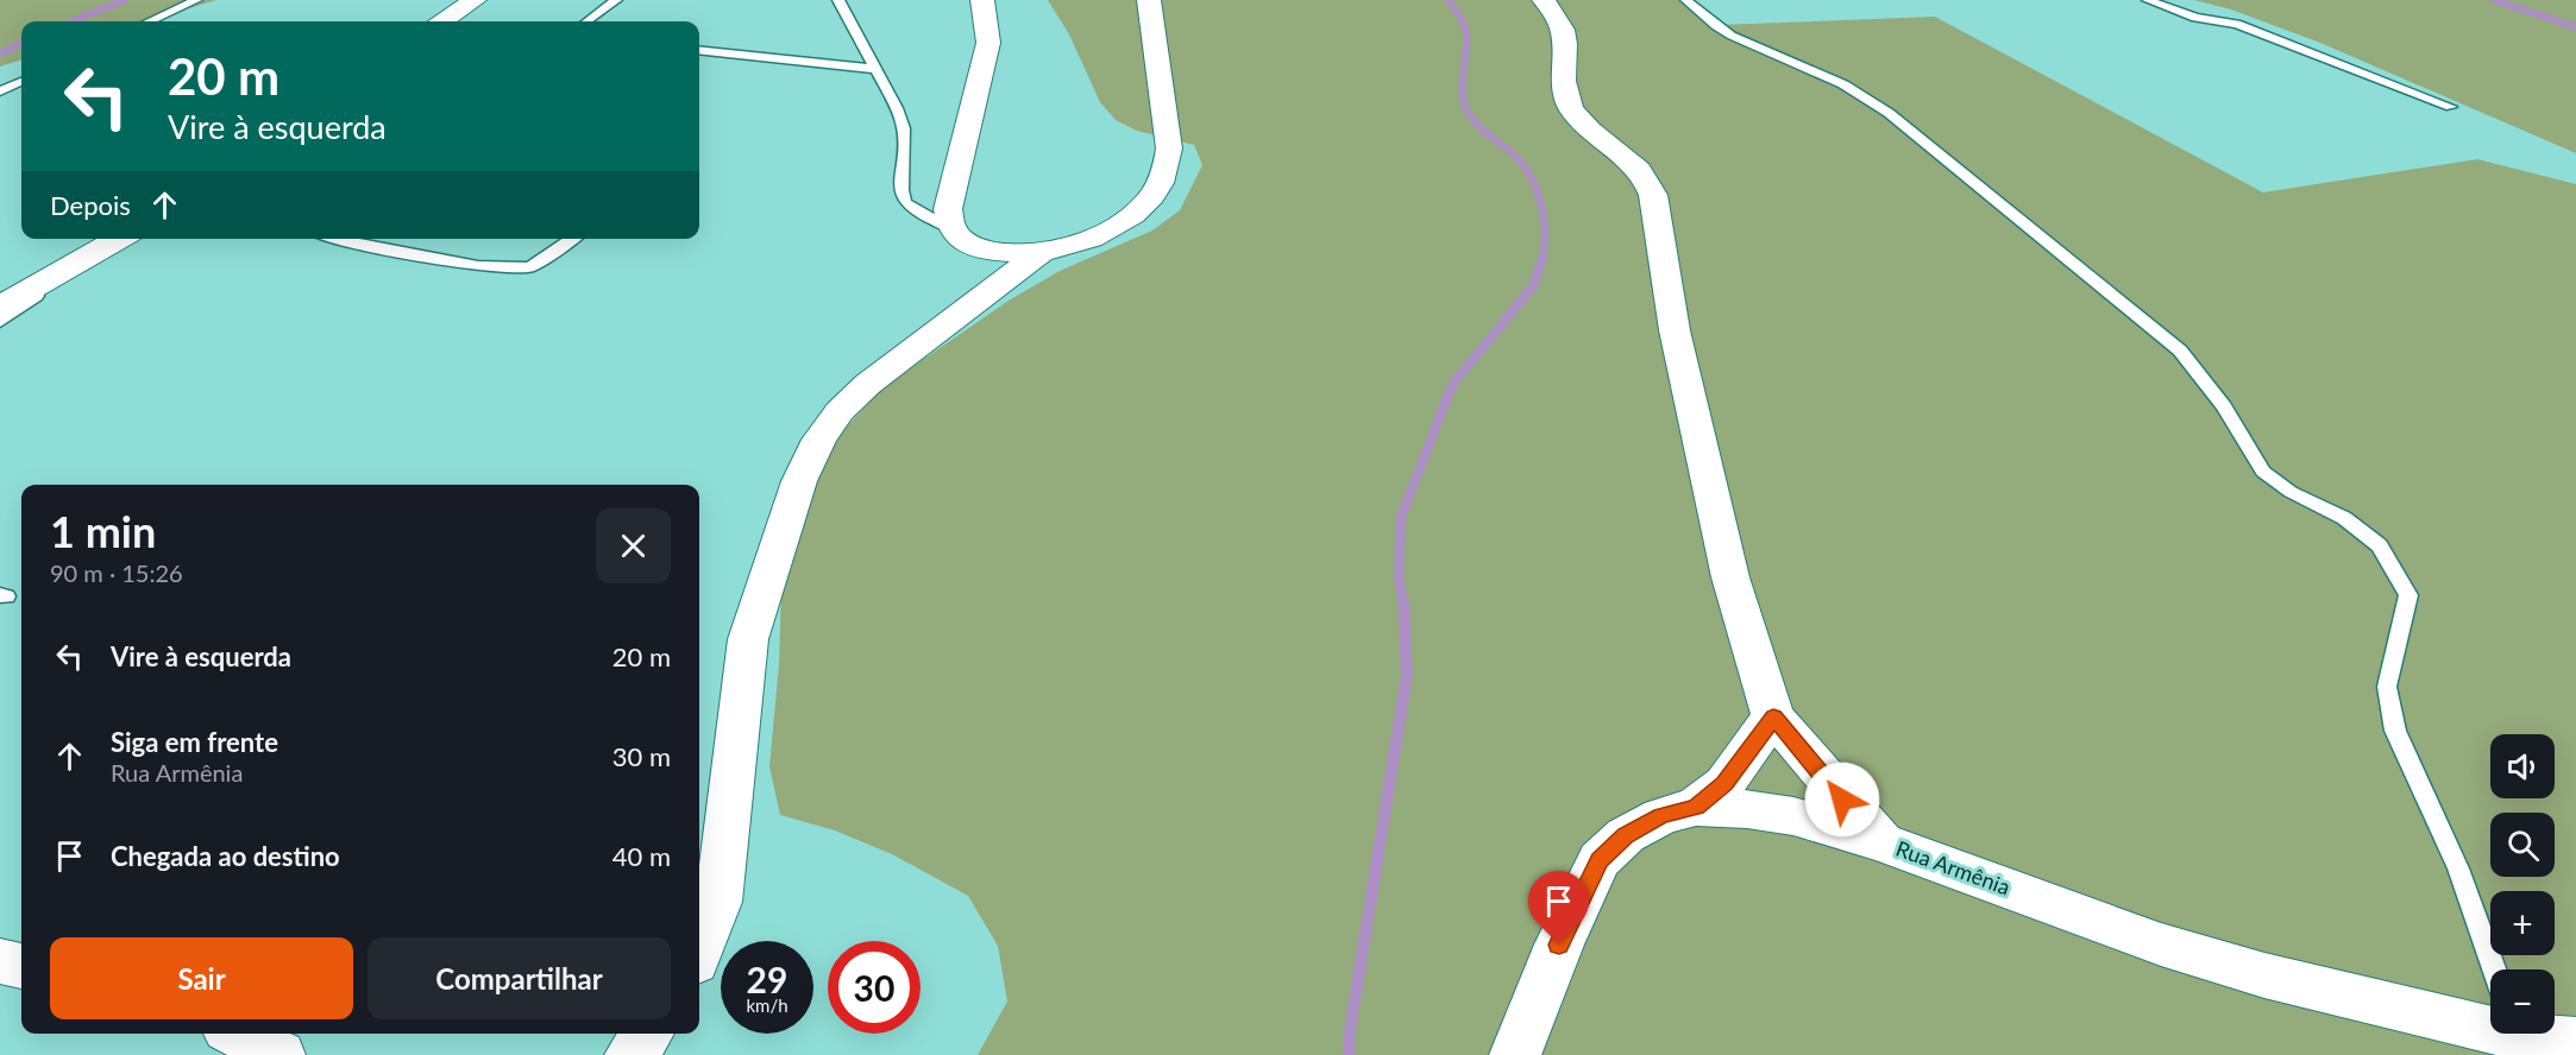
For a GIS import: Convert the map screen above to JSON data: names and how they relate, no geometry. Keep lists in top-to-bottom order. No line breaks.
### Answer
{"streets":{"street":["Rua Armênia"]},"page":{"turn":["20 m","Vire à esquerda"],"then":"Depois","heading":["1 min","90 m · 15:26"],"list":[{"name":"Vire à esquerda","value":"20 m"},{"name":"Siga em frente","note":"Rua Armênia","value":"30 m"},{"name":"Chegada ao destino","value":"40 m"}],"map_buttons":["+","−"],"buttons":["Sair","Compartilhar"],"speed":"29 km/h","limit":"30"}}
